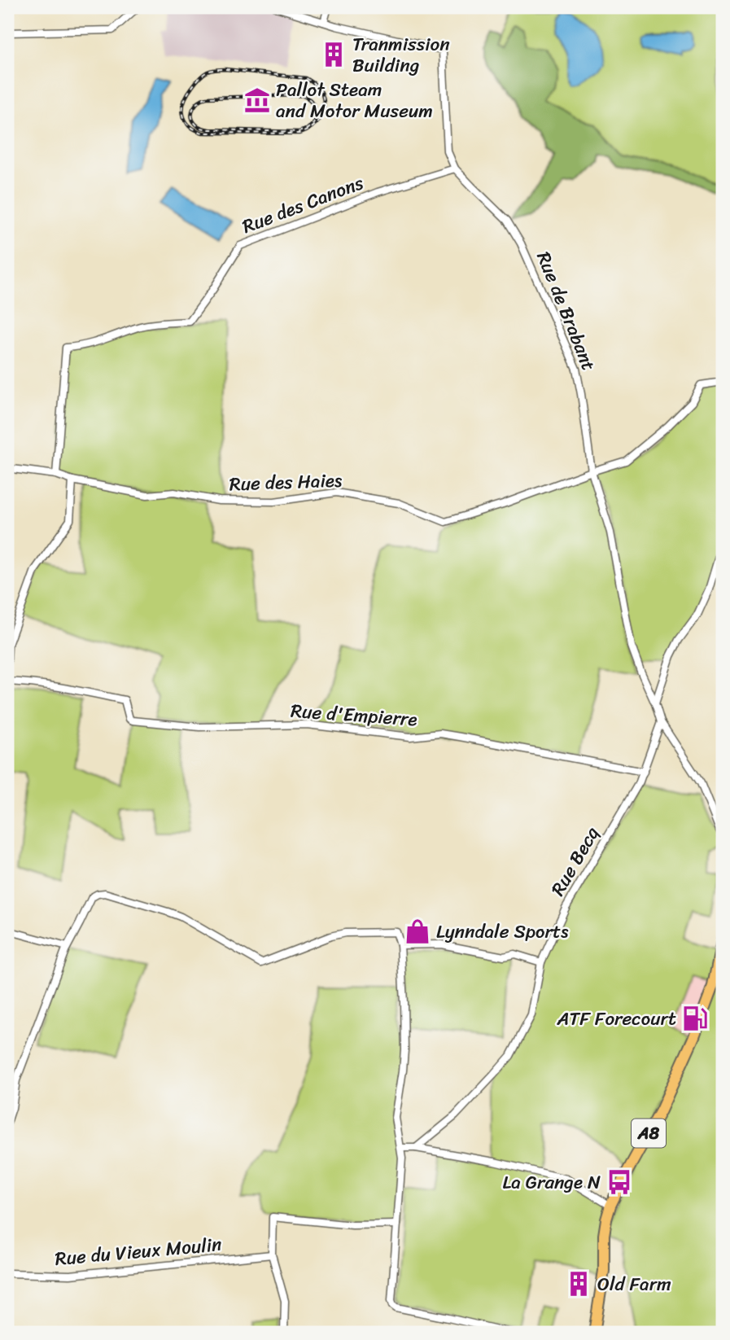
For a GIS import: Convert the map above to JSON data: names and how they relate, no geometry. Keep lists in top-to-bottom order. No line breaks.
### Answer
{"streets":{"main road":["A8"],"street":["Rue des Canons","Rue de Brabant","Rue des Haies","Rue d'Empierre","Rue Becq","Rue du Vieux Moulin"]},"crossings":[["Rue des Canons","Rue de Brabant"],["Rue des Canons","Rue des Haies"],["Rue de Brabant","Rue des Haies"],["Rue de Brabant","Rue Becq"],["Rue d'Empierre","Rue Becq"]],"places":{"building":["Tranmission Building","Old Farm"],"museum":["Pallot Steam and Motor Museum"],"shop":["Lynndale Sports"],"fuel station":["ATF Forecourt"],"bus stop":["La Grange N"]}}
